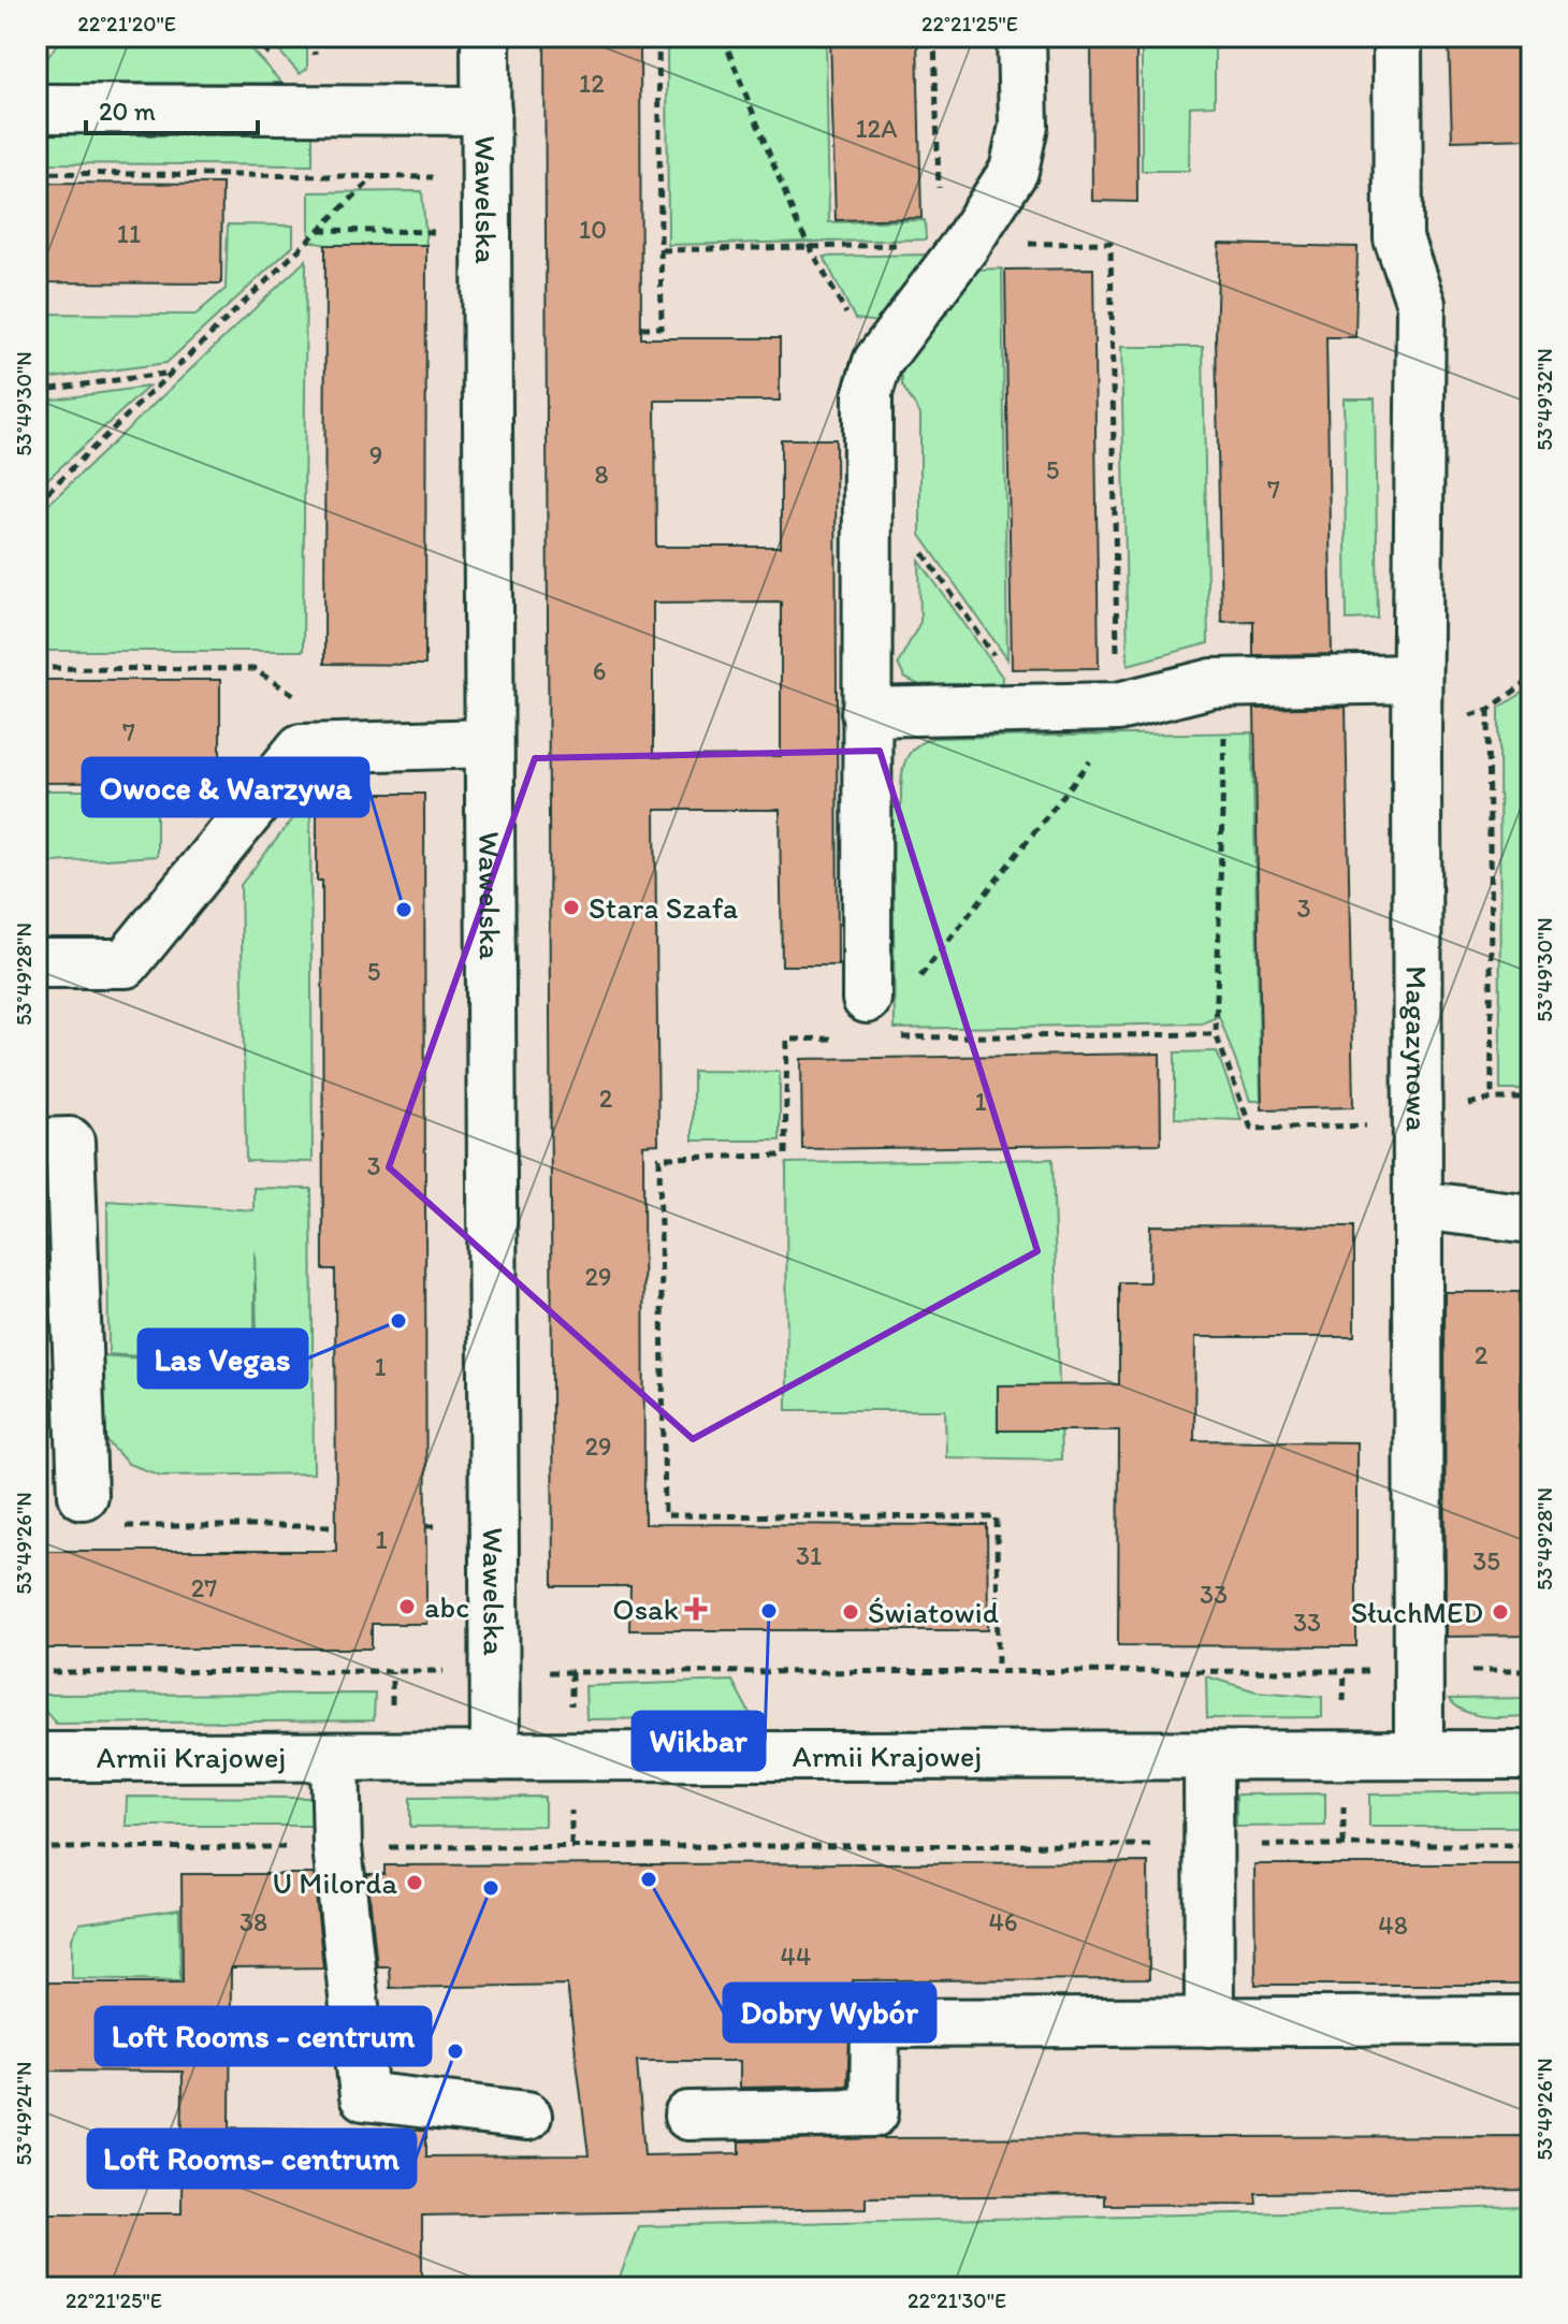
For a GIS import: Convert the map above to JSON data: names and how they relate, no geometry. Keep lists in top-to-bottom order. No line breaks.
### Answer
{"streets":{"street":["Wawelska","Magazynowa","Armii Krajowej"]},"crossings":[["Wawelska","Armii Krajowej"],["Magazynowa","Armii Krajowej"]],"places":{"other":["Stara Szafa","Owoce & Warzywa","Las Vegas","abc","Wikbar","Światowid","SłuchMED","Dobry Wybór","U Milorda","Loft Rooms - centrum","Loft Rooms- centrum"],"health":["Osak"]},"house_numbers":["12","12A","10","11","9","5","8","7","6","7","3","5","2","1","3","29","2","1","29","1","31","35","27","33","33","38","46","48","44"],"scale_bar":"20 m","coordinates":["22°21'20\"E","22°21'25\"E","53°49'32\"N","53°49'30\"N","53°49'28\"N","53°49'26\"N","53°49'24\"N","22°21'30\"E"]}
